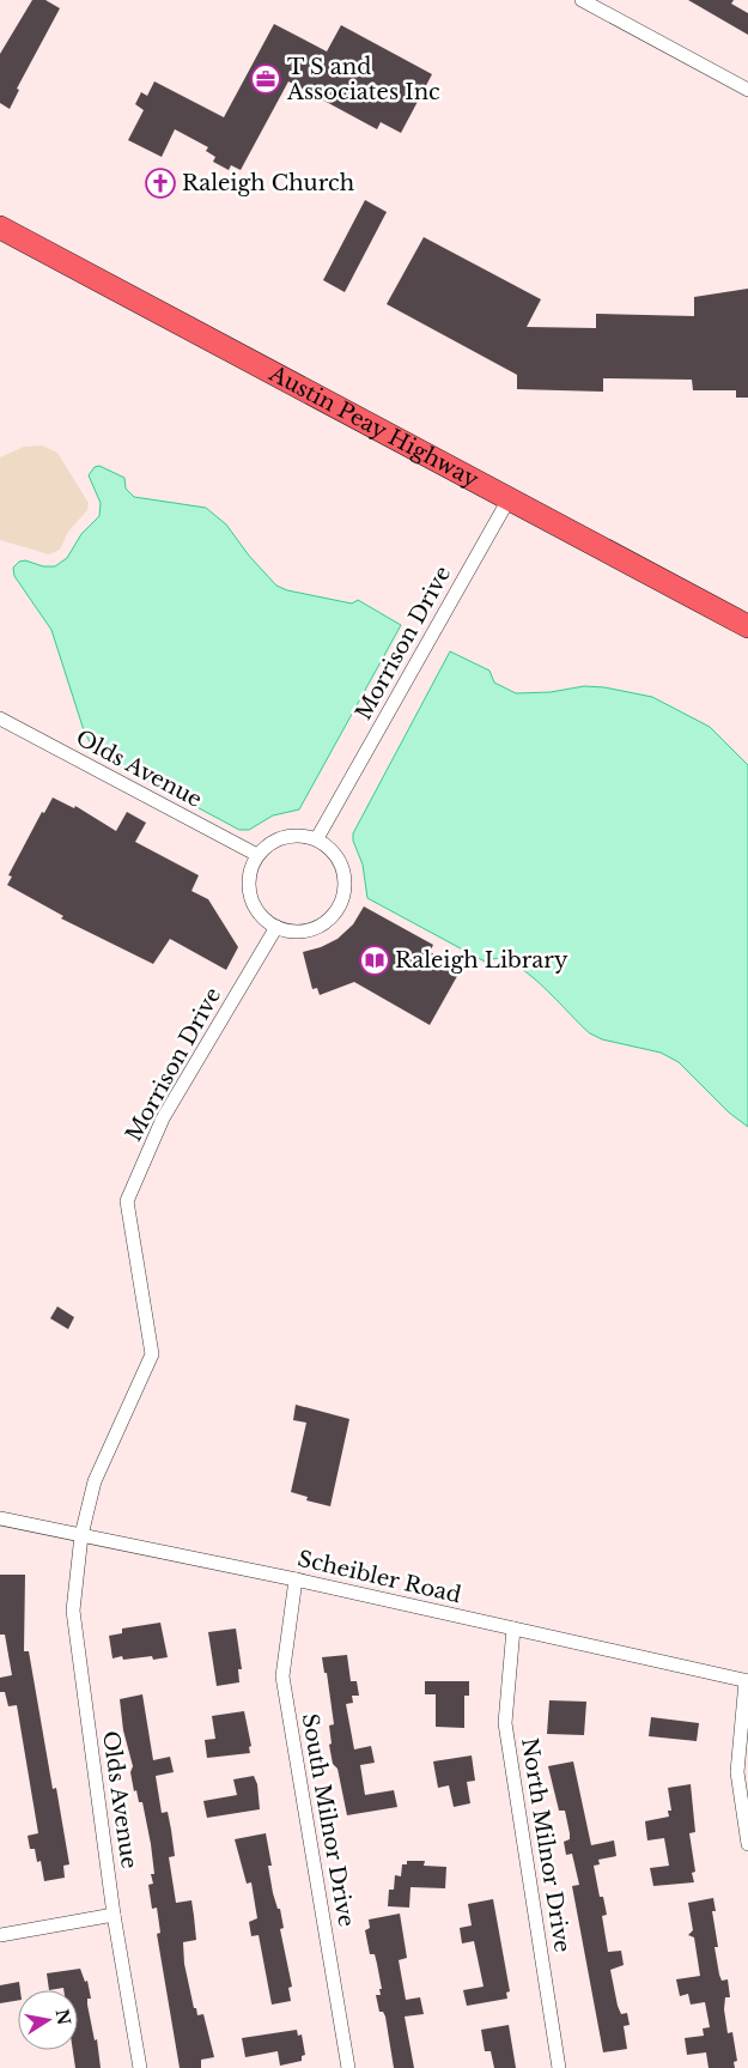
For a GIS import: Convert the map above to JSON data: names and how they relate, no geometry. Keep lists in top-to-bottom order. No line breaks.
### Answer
{"streets":{"main road":["Austin Peay Highway"],"street":["Morrison Drive","Olds Avenue","Scheibler Road","South Milnor Drive","North Milnor Drive"]},"crossings":[["Austin Peay Highway","Morrison Drive"],["Morrison Drive","Olds Avenue"],["Morrison Drive","Scheibler Road"],["Olds Avenue","Scheibler Road"],["Scheibler Road","South Milnor Drive"],["Scheibler Road","North Milnor Drive"]],"places":{"office":["T S and Associates Inc"],"church":["Raleigh Church"],"library":["Raleigh Library"]},"north":"right"}
